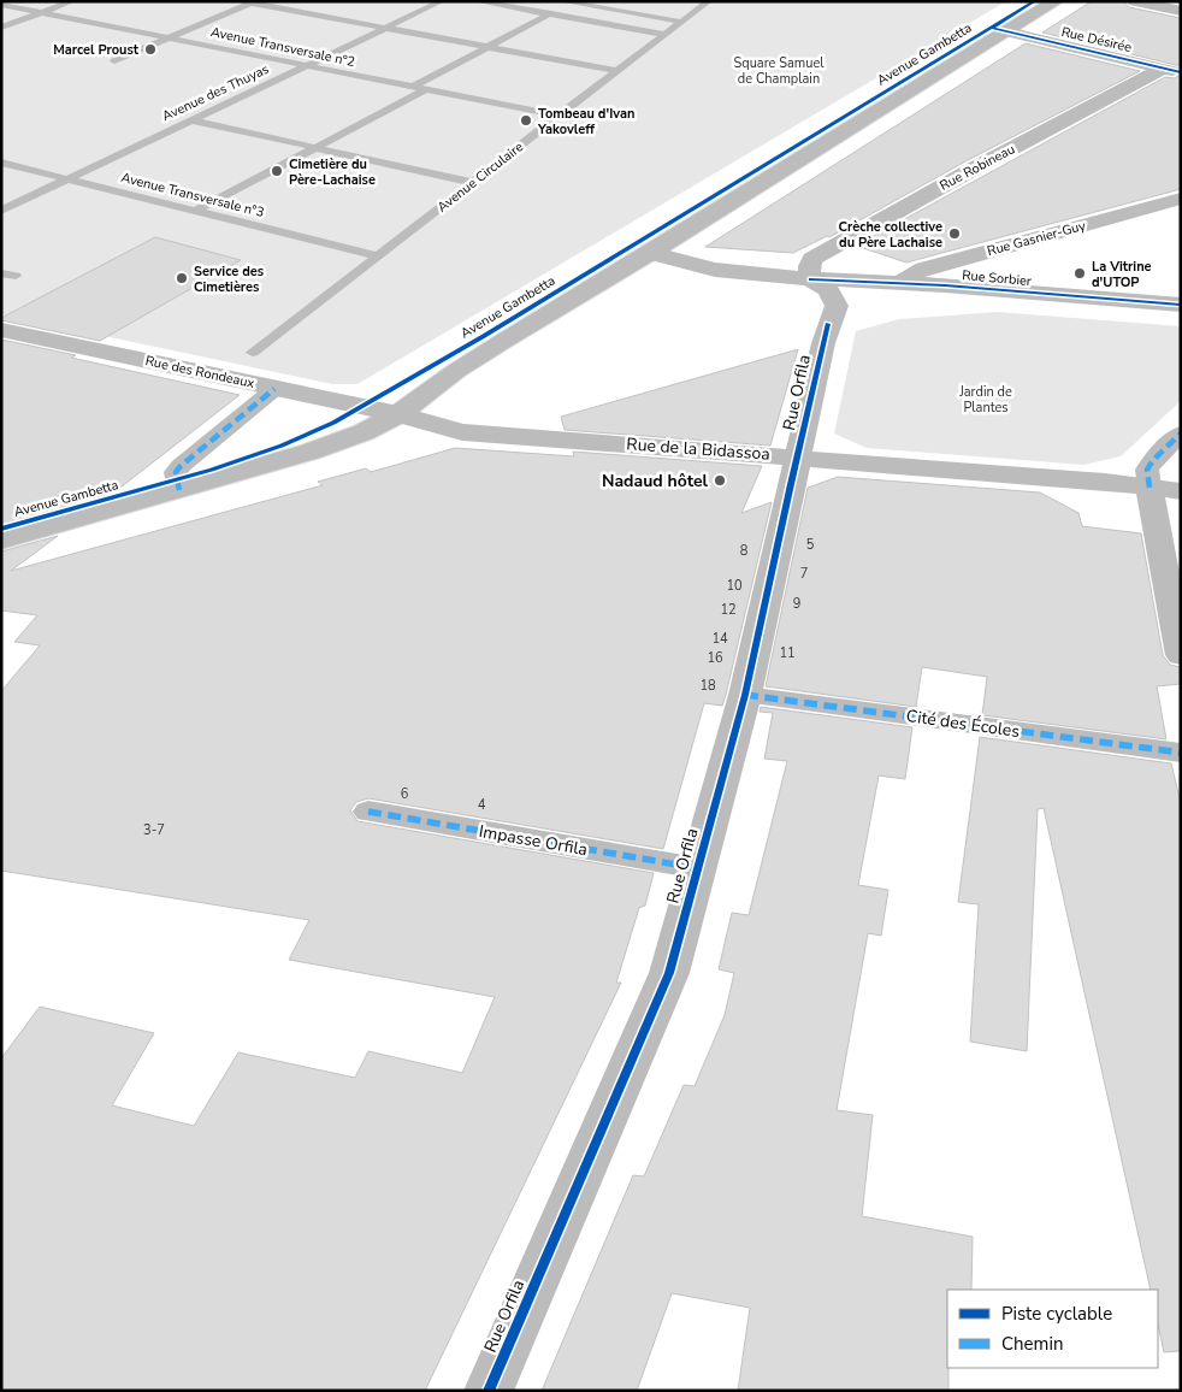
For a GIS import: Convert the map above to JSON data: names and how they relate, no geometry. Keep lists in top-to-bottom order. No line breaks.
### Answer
{"streets":{"street":["Rue Désirée","Avenue Gambetta","Rue Robineau","Rue Gasnier-Guy","Rue Sorbier","Rue des Rondeaux","Rue Orfila","Rue de la Bidassoa","Cité des Écoles","Impasse Orfila"],"lane":["Avenue Transversale n°2","Avenue des Thuyas","Avenue Circulaire","Avenue Transversale n°3"]},"crossings":[["Rue Désirée","Avenue Gambetta"],["Rue Désirée","Rue Robineau"],["Avenue Transversale n°2","Avenue des Thuyas"],["Avenue Transversale n°2","Avenue Circulaire"],["Avenue Gambetta","Rue Sorbier"],["Avenue Gambetta","Rue des Rondeaux"],["Avenue Gambetta","Rue de la Bidassoa"],["Avenue des Thuyas","Avenue Transversale n°3"],["Rue Robineau","Rue Sorbier"],["Rue Robineau","Rue Orfila"],["Avenue Circulaire","Avenue Transversale n°3"],["Rue Gasnier-Guy","Rue Sorbier"],["Rue Sorbier","Rue Orfila"],["Rue des Rondeaux","Rue de la Bidassoa"],["Rue Orfila","Rue de la Bidassoa"],["Rue Orfila","Cité des Écoles"],["Rue Orfila","Impasse Orfila"]],"parks":["Square Samuel de Champlain","Jardin de Plantes"],"places":["Marcel Proust","Tombeau d'Ivan Yakovleff","Cimetière du Père-Lachaise","Crèche collective du Père Lachaise","La Vitrine d'UTOP","Service des Cimetières","Nadaud hôtel"],"house_numbers":["5","8","7","10","9","12","14","11","16","18","6","4","3-7"],"legend":["Piste cyclable","Chemin"]}
